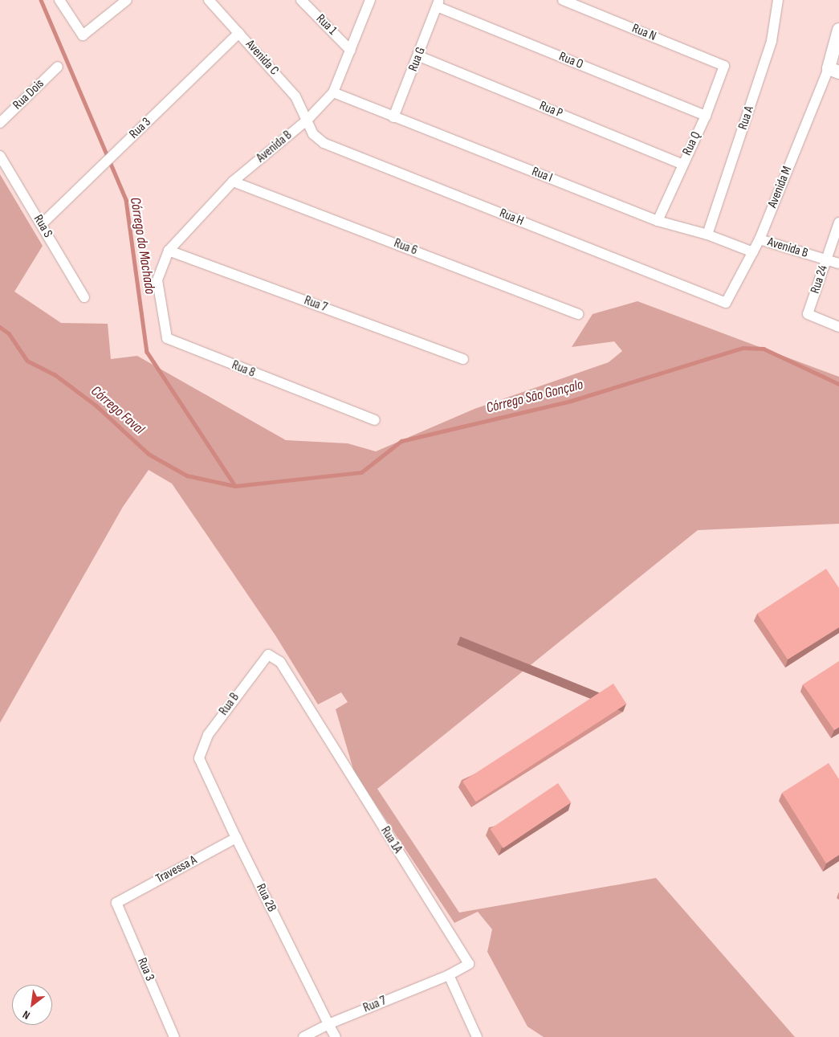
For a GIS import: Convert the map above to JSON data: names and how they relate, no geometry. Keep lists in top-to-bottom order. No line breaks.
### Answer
{"streets":{"street":["Rua 1","Rua N","Avenida C","Rua G","Rua O","Rua Dois","Rua P","Rua A","Rua 3","Rua Q","Avenida B","Rua I","Avenida M","Rua H","Rua S","Rua 6","Rua 24","Rua 7","Rua 8","Rua B","Rua 1A","Travessa A","Rua 2B"]},"crossings":[["Rua 1","Avenida B"],["Rua N","Rua Q"],["Avenida C","Rua 3"],["Avenida C","Avenida B"],["Avenida C","Rua H"],["Rua G","Rua O"],["Rua G","Rua P"],["Rua G","Rua I"],["Rua O","Rua Q"],["Rua P","Rua Q"],["Rua A","Rua I"],["Rua 3","Rua S"],["Rua 3","Travessa A"],["Rua Q","Rua I"],["Avenida B","Rua I"],["Avenida B","Avenida M"],["Avenida B","Rua H"],["Avenida B","Rua 6"],["Avenida B","Rua 24"],["Avenida B","Rua 7"],["Avenida B","Rua 8"],["Rua I","Avenida M"],["Avenida M","Rua H"],["Rua 7","Rua 1A"],["Rua 7","Rua 2B"],["Rua B","Rua 1A"],["Rua B","Rua 2B"],["Travessa A","Rua 2B"]],"water":["Córrego do Machado","Córrego São Gonçalo","Córrego Faval"],"north":"bottom left"}
